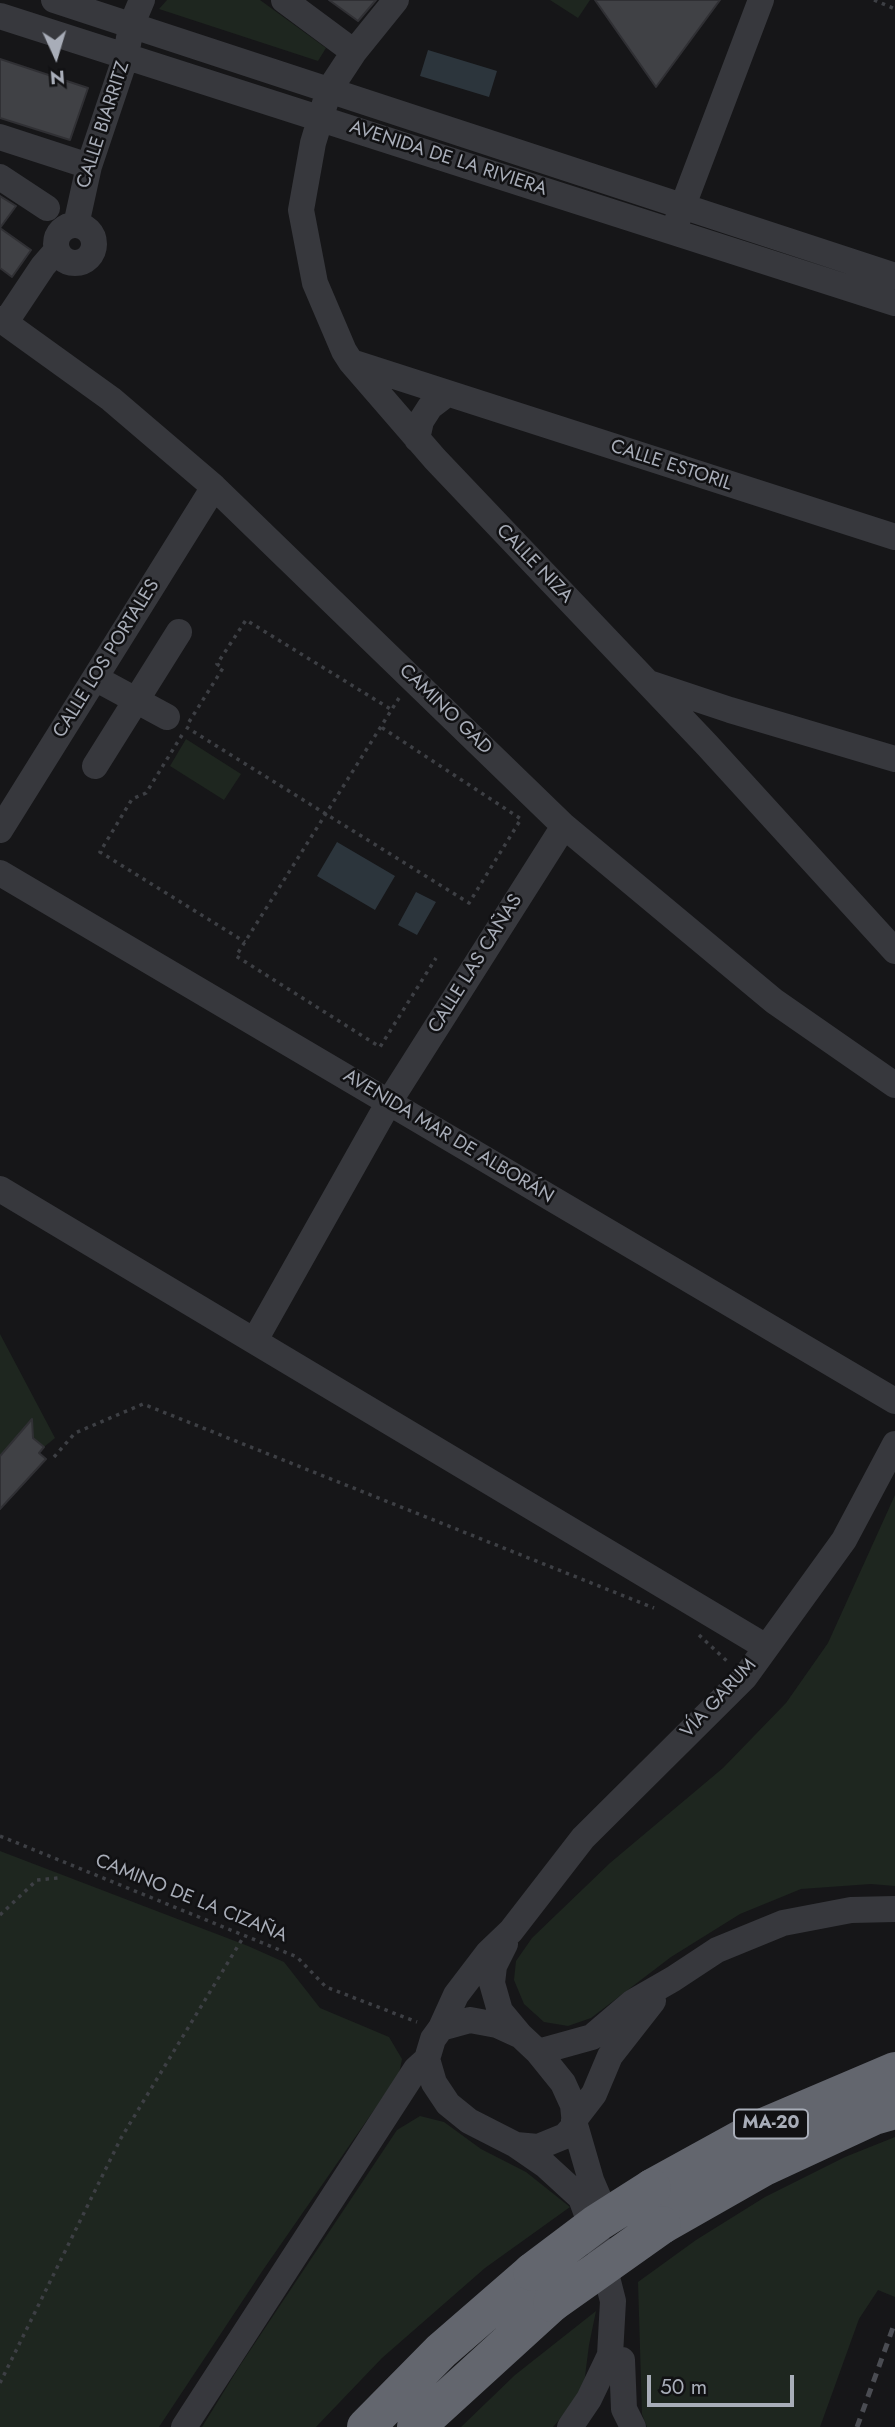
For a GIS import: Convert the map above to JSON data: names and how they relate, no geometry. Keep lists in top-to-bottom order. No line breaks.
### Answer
{"streets":{"highway":["MA-20"],"street":["CALLE BIARRITZ","AVENIDA DE LA RIVIERA","CALLE ESTORIL","CALLE NIZA","CALLE LOS PORTALES","CAMINO GAD","CALLE LAS CAÑAS","AVENIDA MAR DE ALBORÁN","VÍA GARUM"],"path":["CAMINO DE LA CIZAÑA"]},"crossings":[["CALLE BIARRITZ","AVENIDA DE LA RIVIERA"],["CALLE BIARRITZ","CAMINO GAD"],["AVENIDA DE LA RIVIERA","CALLE NIZA"],["CALLE ESTORIL","CALLE NIZA"],["CALLE LOS PORTALES","CAMINO GAD"],["CAMINO GAD","CALLE LAS CAÑAS"],["CALLE LAS CAÑAS","AVENIDA MAR DE ALBORÁN"],["VÍA GARUM","CAMINO DE LA CIZAÑA"]],"scale_bar":"50 m","north":"bottom"}
